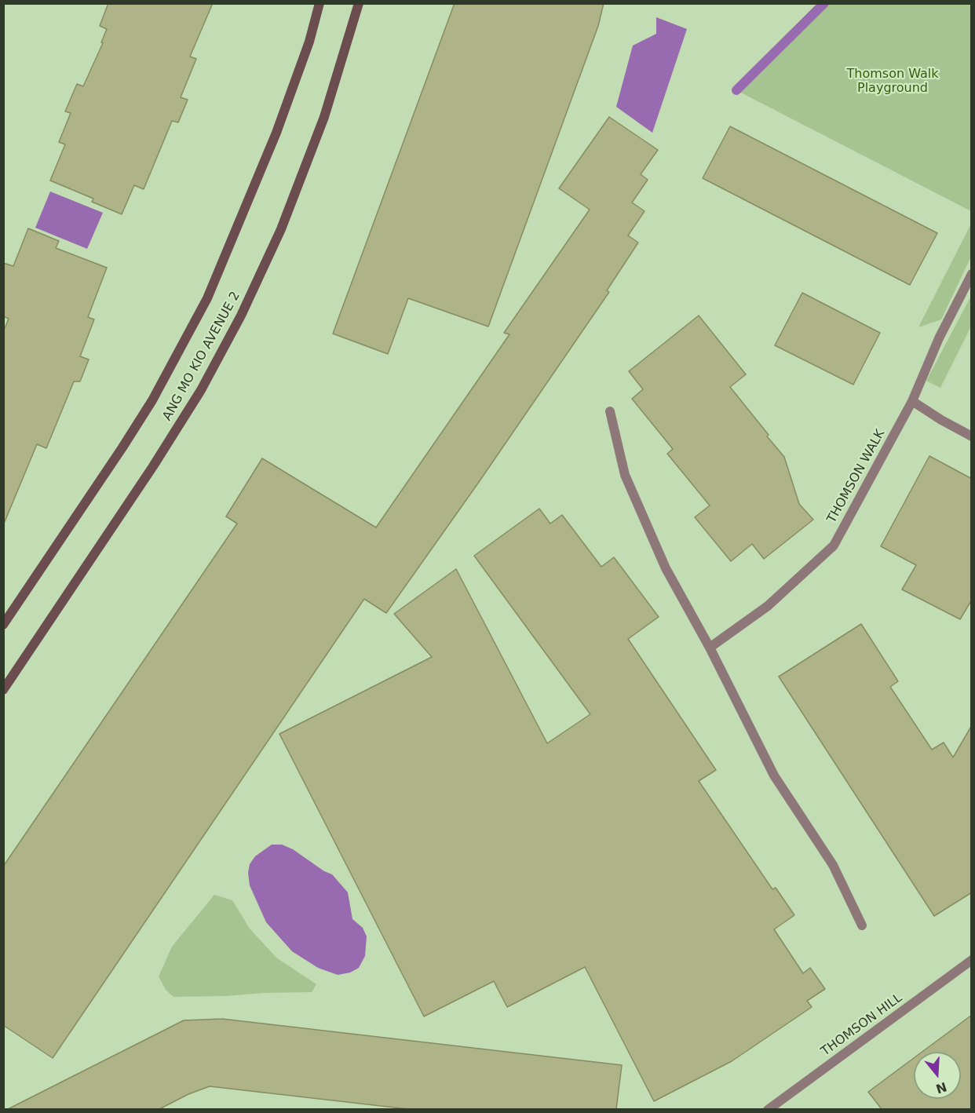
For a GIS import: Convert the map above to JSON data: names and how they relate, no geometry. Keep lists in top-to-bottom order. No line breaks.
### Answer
{"streets":{"main road":["ANG MO KIO AVENUE 2"],"street":["THOMSON WALK","THOMSON HILL"]},"parks":["Thomson Walk Playground"],"north":"bottom"}
